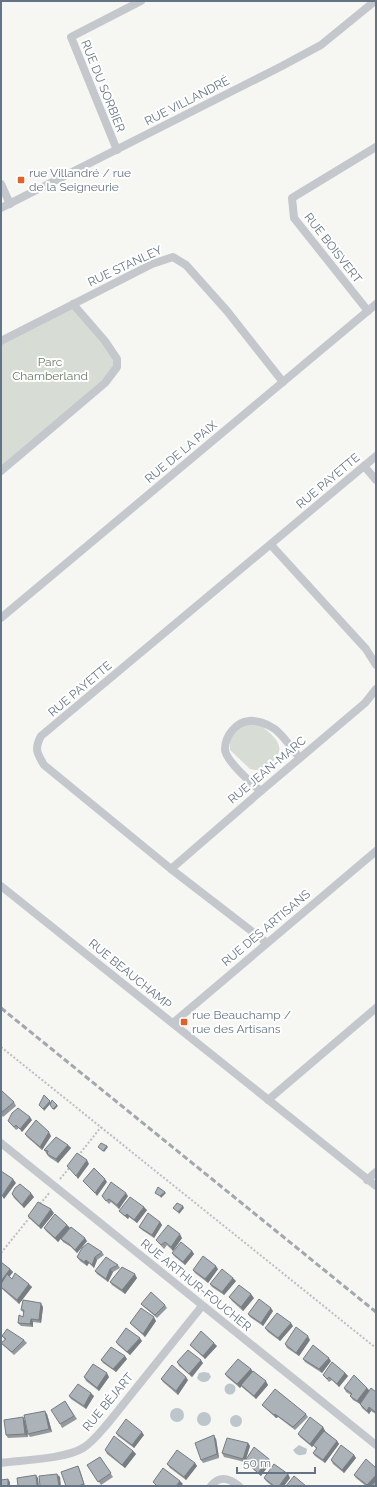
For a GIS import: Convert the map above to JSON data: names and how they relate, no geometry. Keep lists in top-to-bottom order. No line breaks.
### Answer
{"streets":{"street":["RUE DU SORBIER","RUE VILLANDRÉ","RUE BOISVERT","RUE STANLEY","RUE DE LA PAIX","RUE PAYETTE","RUE JEAN-MARC","RUE DES ARTISANS","RUE BEAUCHAMP","RUE ARTHUR-FOUCHER","RUE BÉJART"]},"crossings":[["RUE DU SORBIER","RUE VILLANDRÉ"],["RUE BOISVERT","RUE DE LA PAIX"],["RUE STANLEY","RUE DE LA PAIX"],["RUE PAYETTE","RUE JEAN-MARC"],["RUE PAYETTE","RUE DES ARTISANS"],["RUE DES ARTISANS","RUE BEAUCHAMP"],["RUE ARTHUR-FOUCHER","RUE BÉJART"]],"parks":["Parc Chamberland"],"places":{"transit":["rue Villandré / rue de la Seigneurie","rue Beauchamp / rue des Artisans"]},"scale_bar":"50 m"}
